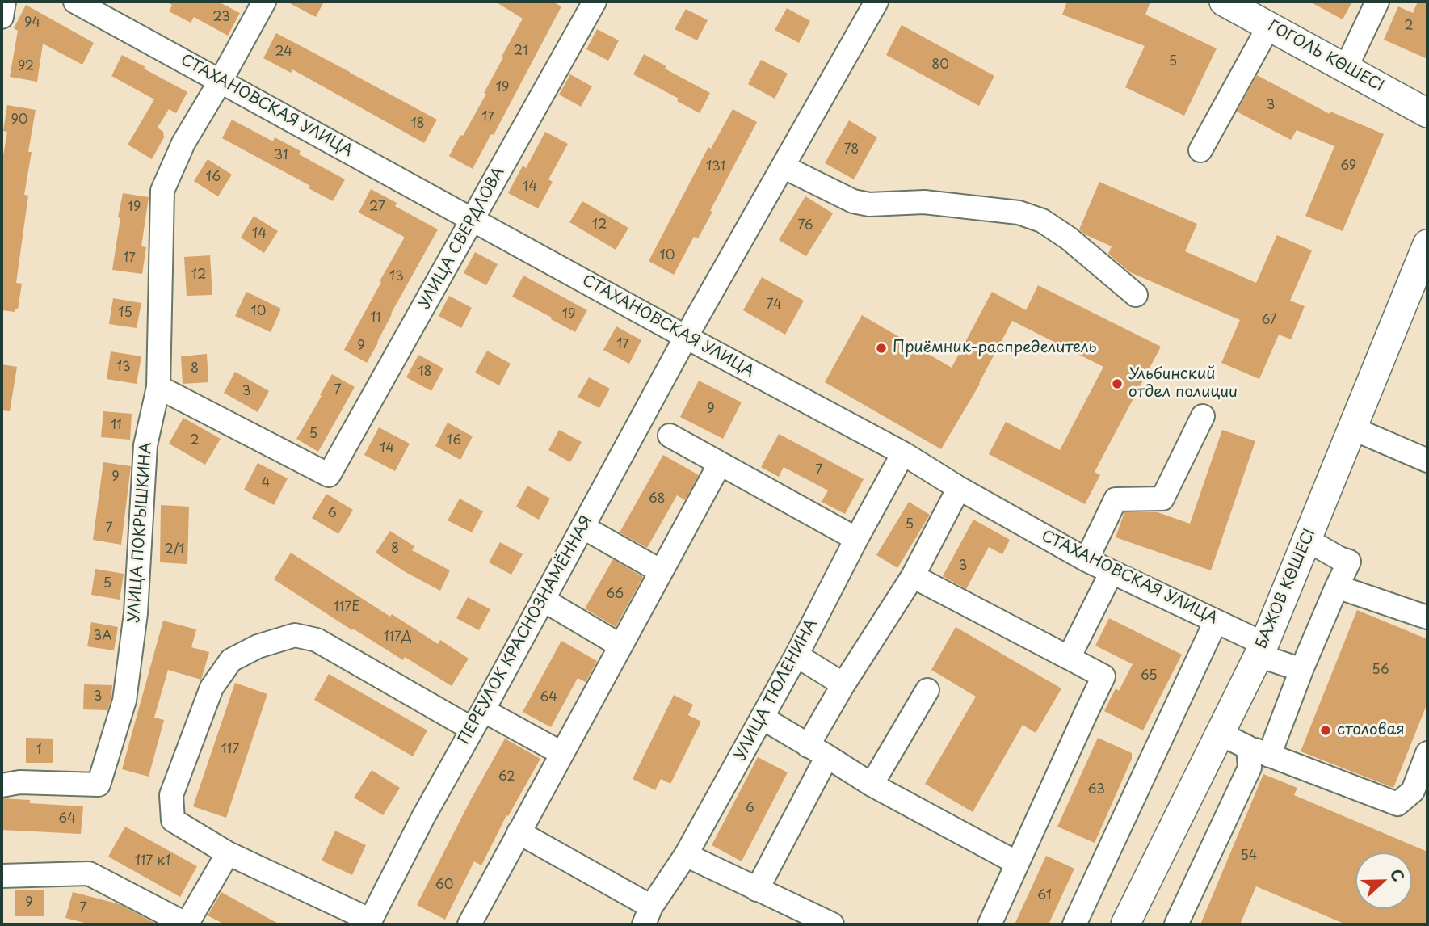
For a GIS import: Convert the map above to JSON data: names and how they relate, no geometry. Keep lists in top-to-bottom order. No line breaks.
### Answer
{"streets":{"main road":["ГОГОЛЬ КӨШЕСІ","БАЖОВ КӨШЕСІ"],"street":["СТАХАНОВСКАЯ УЛИЦА","УЛИЦА СВЕРДЛОВА","УЛИЦА ПОКРЫШКИНА","ПЕРЕУЛОК КРАСНОЗНАМЁННАЯ","УЛИЦА ТЮЛЕНИНА"]},"crossings":[["СТАХАНОВСКАЯ УЛИЦА","УЛИЦА СВЕРДЛОВА"],["СТАХАНОВСКАЯ УЛИЦА","УЛИЦА ПОКРЫШКИНА"],["СТАХАНОВСКАЯ УЛИЦА","БАЖОВ КӨШЕСІ"],["СТАХАНОВСКАЯ УЛИЦА","ПЕРЕУЛОК КРАСНОЗНАМЁННАЯ"],["СТАХАНОВСКАЯ УЛИЦА","УЛИЦА ТЮЛЕНИНА"],["УЛИЦА СВЕРДЛОВА","УЛИЦА ПОКРЫШКИНА"]],"places":["Приёмник-распределитель","Ульбинский отдел полиции","столовая"],"house_numbers":["23","94","2","21","24","5","80","92","19","3","17","90","18","78","31","69","131","16","14","19","27","12","76","14","10","17","12","13","74","10","15","19","11","67","17","9","13","8","18","7","3","9","11","5","2","16","14","7","9","4","68","6","5","7","8","2/1","3","5","66","117Е","3А","117Д","56","65","3","64","117","1","62","63","6","64","54","117 к1","60","61","9","7"],"north":"right"}
